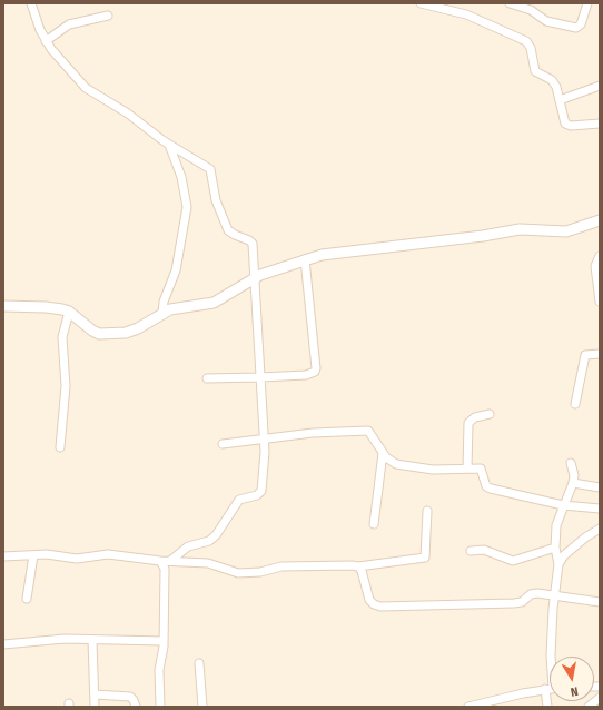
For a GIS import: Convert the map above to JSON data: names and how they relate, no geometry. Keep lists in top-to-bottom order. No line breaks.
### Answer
{"north":"bottom"}
